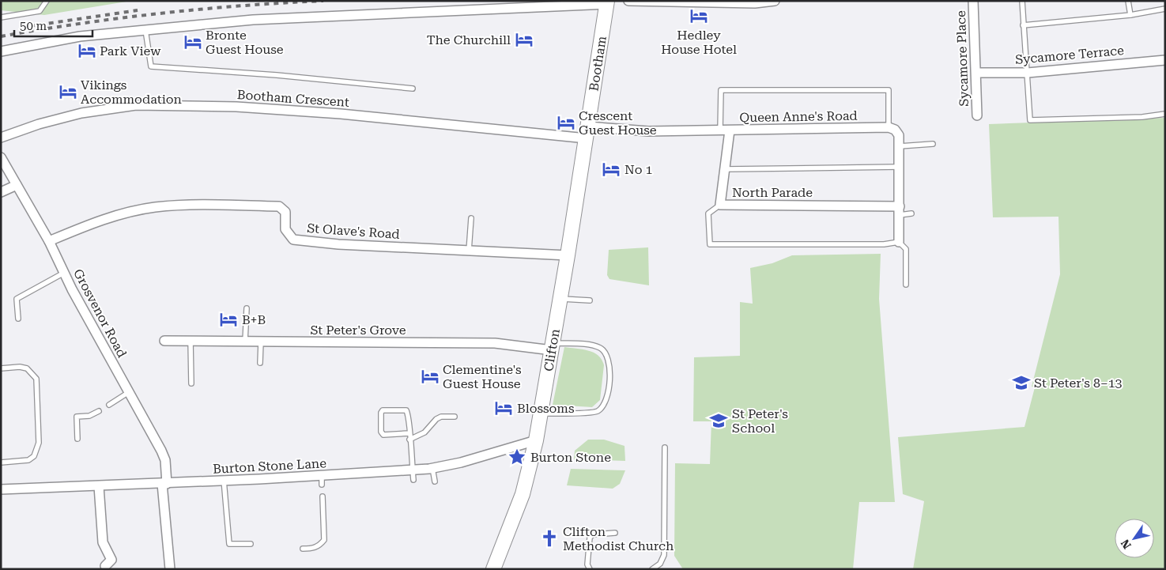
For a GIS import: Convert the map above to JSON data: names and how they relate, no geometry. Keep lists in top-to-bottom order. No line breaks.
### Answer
{"streets":{"main road":["Bootham","Clifton"],"street":["Sycamore Terrace","Sycamore Place","Bootham Crescent","Queen Anne's Road","North Parade","St Olave's Road","Grosvenor Road","St Peter's Grove","Burton Stone Lane"]},"crossings":[["Sycamore Terrace","Sycamore Place"],["Bootham","Bootham Crescent"],["Bootham","Queen Anne's Road"],["Bootham","Clifton"],["Bootham Crescent","Queen Anne's Road"],["Bootham Crescent","Clifton"],["Queen Anne's Road","North Parade"],["Queen Anne's Road","Clifton"],["St Olave's Road","Grosvenor Road"],["St Olave's Road","Clifton"],["Grosvenor Road","Burton Stone Lane"],["St Peter's Grove","Clifton"],["Clifton","Burton Stone Lane"]],"places":{"hotel":["Hedley House Hotel","The Churchill","Bronte Guest House","Park View","Vikings Accommodation","Crescent Guest House","No 1","B+B","Clementine's Guest House","Blossoms"],"school or university":["St Peter's 8–13","St Peter's School"],"place":["Burton Stone"],"church":["Clifton Methodist Church"]},"scale_bar":"50 m","north":"bottom left"}
